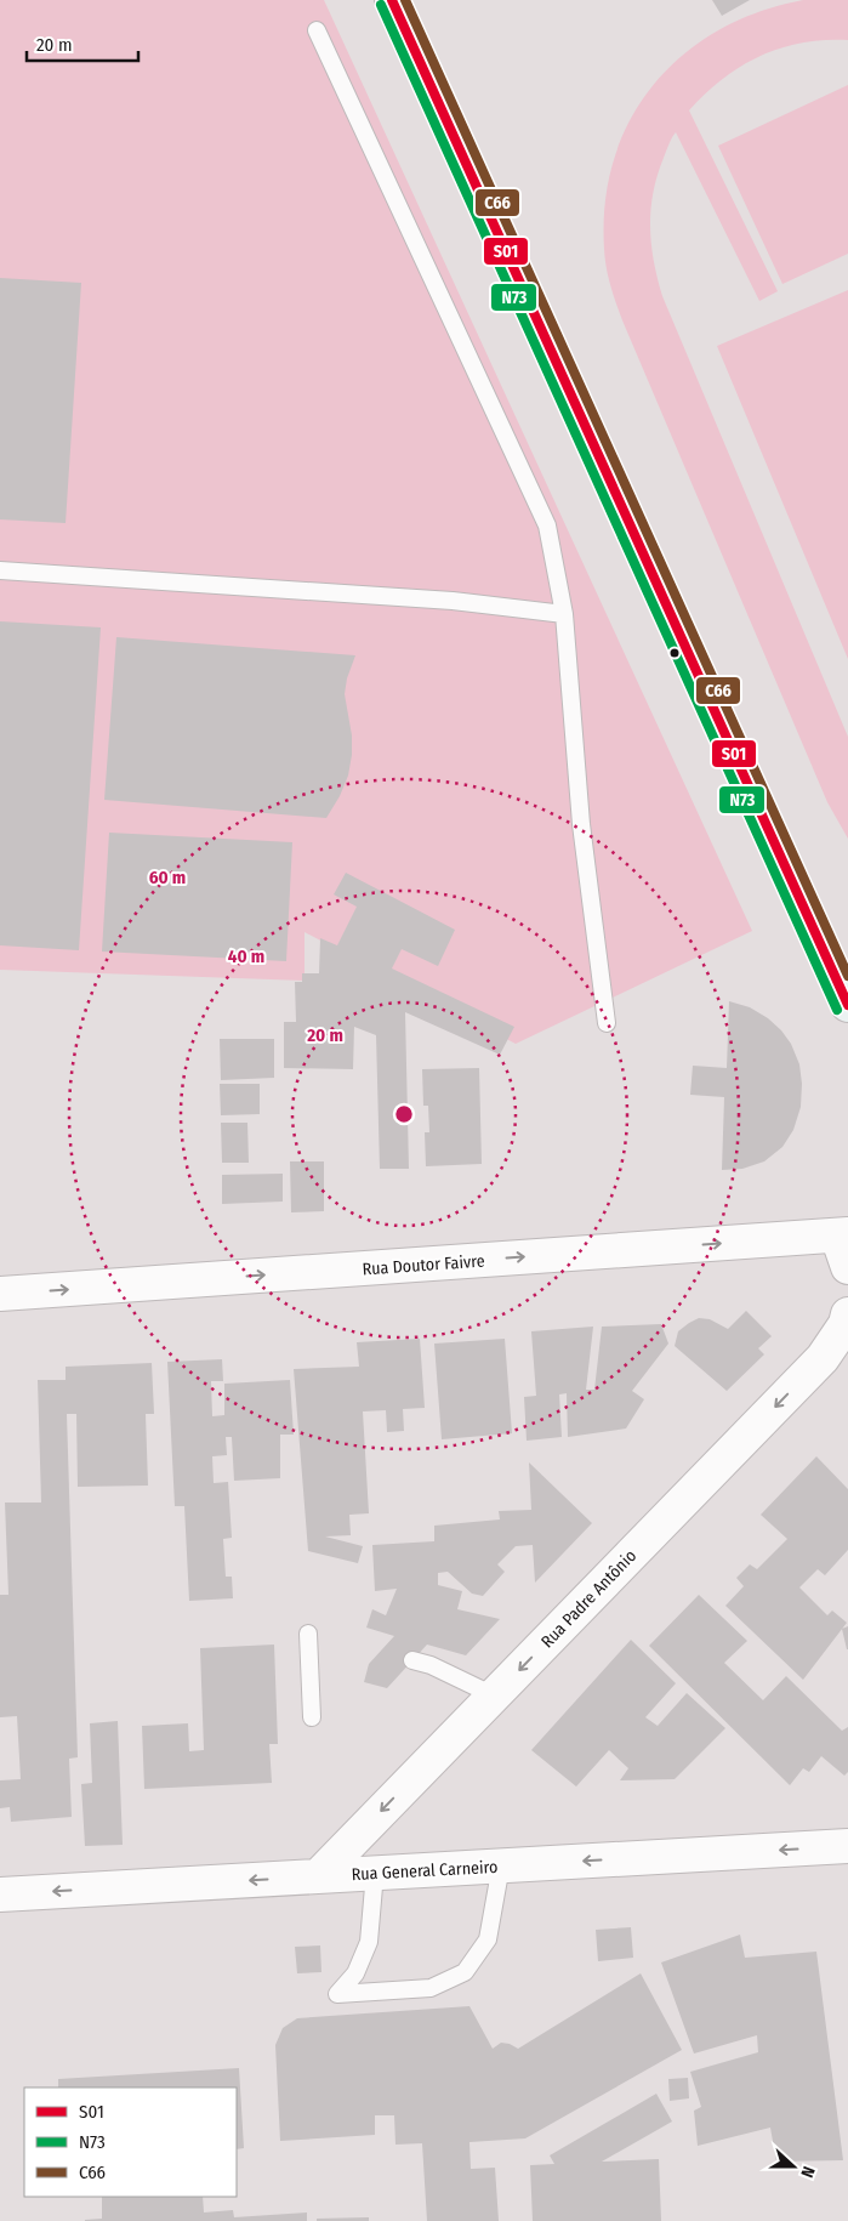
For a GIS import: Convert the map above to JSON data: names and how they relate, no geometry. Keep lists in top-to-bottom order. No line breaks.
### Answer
{"streets":{"street":["Rua Doutor Faivre","Rua Padre Antônio","Rua General Carneiro"]},"crossings":[["Rua Padre Antônio","Rua General Carneiro"]],"one_way":["Rua Doutor Faivre","Rua Padre Antônio","Rua General Carneiro"],"lines":["transit line S01","transit line C66","transit line N73"],"legend":["S01","N73","C66"],"scale_bar":"20 m","north":"right","rings":["60 m","40 m","20 m"]}
